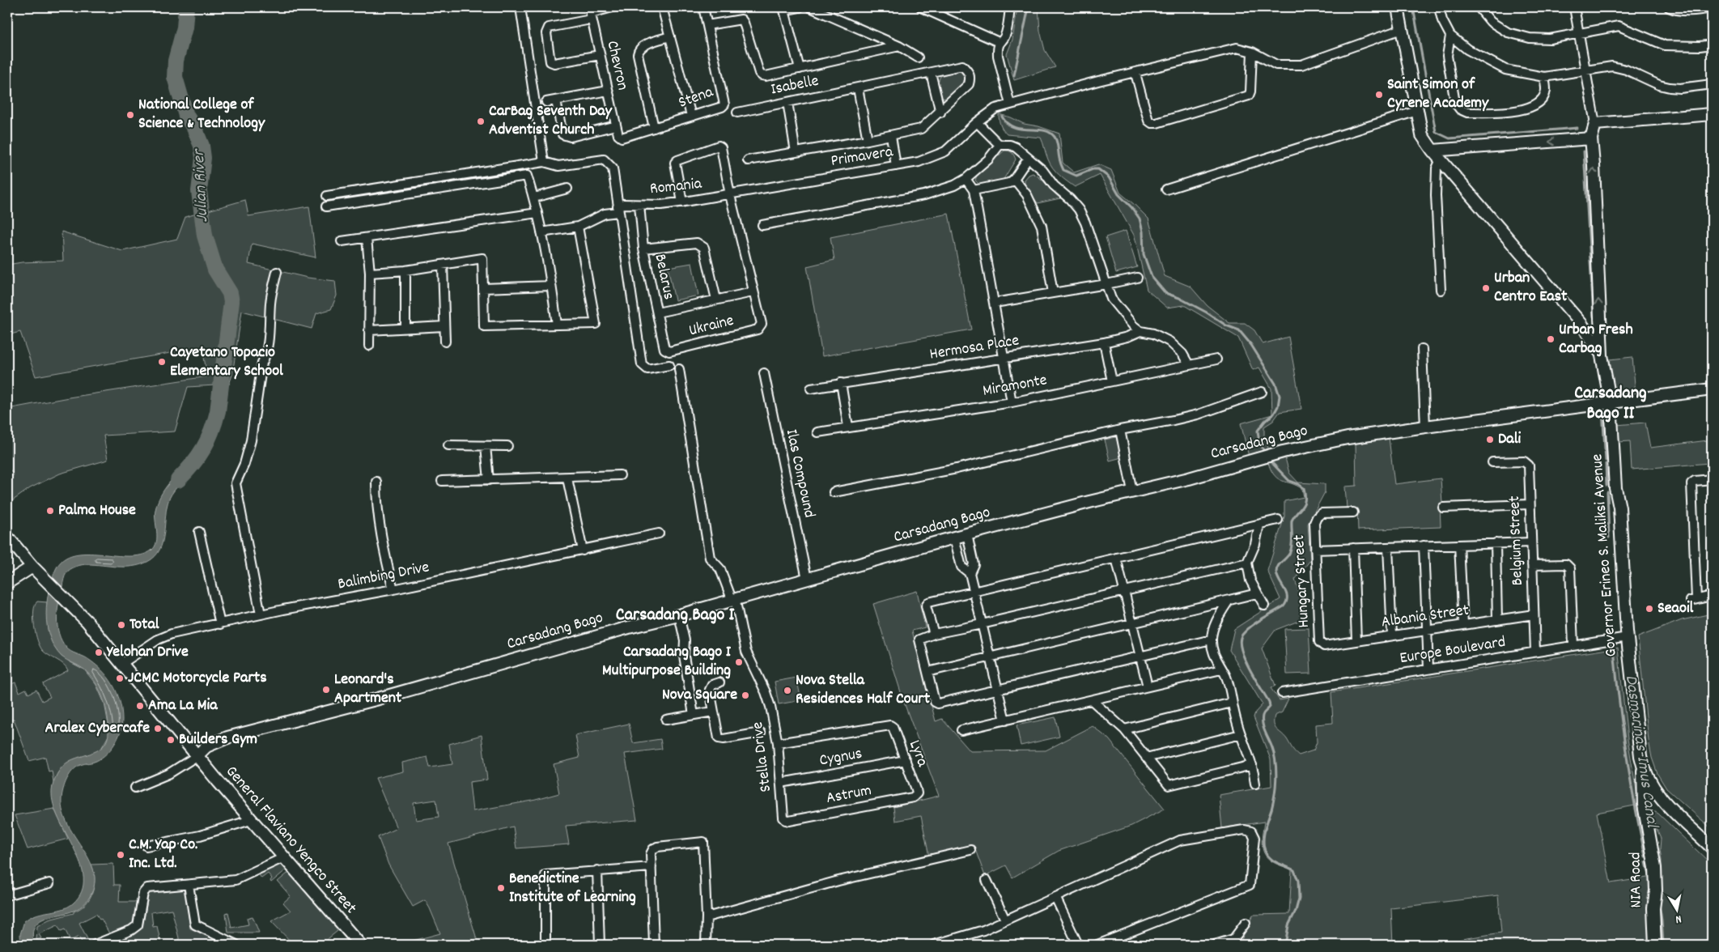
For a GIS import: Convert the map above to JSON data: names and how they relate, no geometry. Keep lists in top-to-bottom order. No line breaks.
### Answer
{"streets":{"street":["Chevron","Isabelle","Stena","Primavera","Romania","Belarus","Ukraine","Hermosa Place","Miramonte","Carsadang Bago","Ilas Compound","Belgium Street","Governor Erineo S. Maliksi Avenue","Balimbing Drive","Hungary Street","Albania Street","Europe Boulevard","Lyra","Stella Drive","Cygnus","Astrum","General Flaviano Yengco Street","NIA Road"]},"crossings":[["Chevron","Stena"],["Primavera","Romania"],["Primavera","Governor Erineo S. Maliksi Avenue"],["Romania","Belarus"],["Belarus","Ukraine"],["Carsadang Bago","Ilas Compound"],["Carsadang Bago","Governor Erineo S. Maliksi Avenue"],["Carsadang Bago","Stella Drive"],["Carsadang Bago","General Flaviano Yengco Street"],["Belgium Street","Albania Street"],["Belgium Street","Europe Boulevard"],["Governor Erineo S. Maliksi Avenue","Europe Boulevard"],["Governor Erineo S. Maliksi Avenue","NIA Road"],["Balimbing Drive","General Flaviano Yengco Street"],["Hungary Street","Albania Street"],["Lyra","Stella Drive"],["Lyra","Cygnus"],["Lyra","Astrum"],["Stella Drive","Cygnus"],["Stella Drive","Astrum"]],"districts":["Carsadang Bago II","Carsadang Bago I"],"water":["Julian River","Dasmarinas-Imus Canal"],"places":["Saint Simon of Cyrene Academy","National College of Science & Technology","CarBag Seventh Day Adventist Church","Urban Centro East","Urban Fresh Carbag","Cayetano Topacio Elementary School","Dali","Palma House","Seaoil","Total","Yelohan Drive","Carsadang Bago I Multipurpose Building","JCMC Motorcycle Parts","Leonard's Apartment","Nova Stella Residences Half Court","Nova Square","Ama La Mia","Aralex Cybercafe","Builders Gym","C.M. Yap Co. Inc. Ltd.","Benedictine Institute of Learning"],"north":"bottom"}
